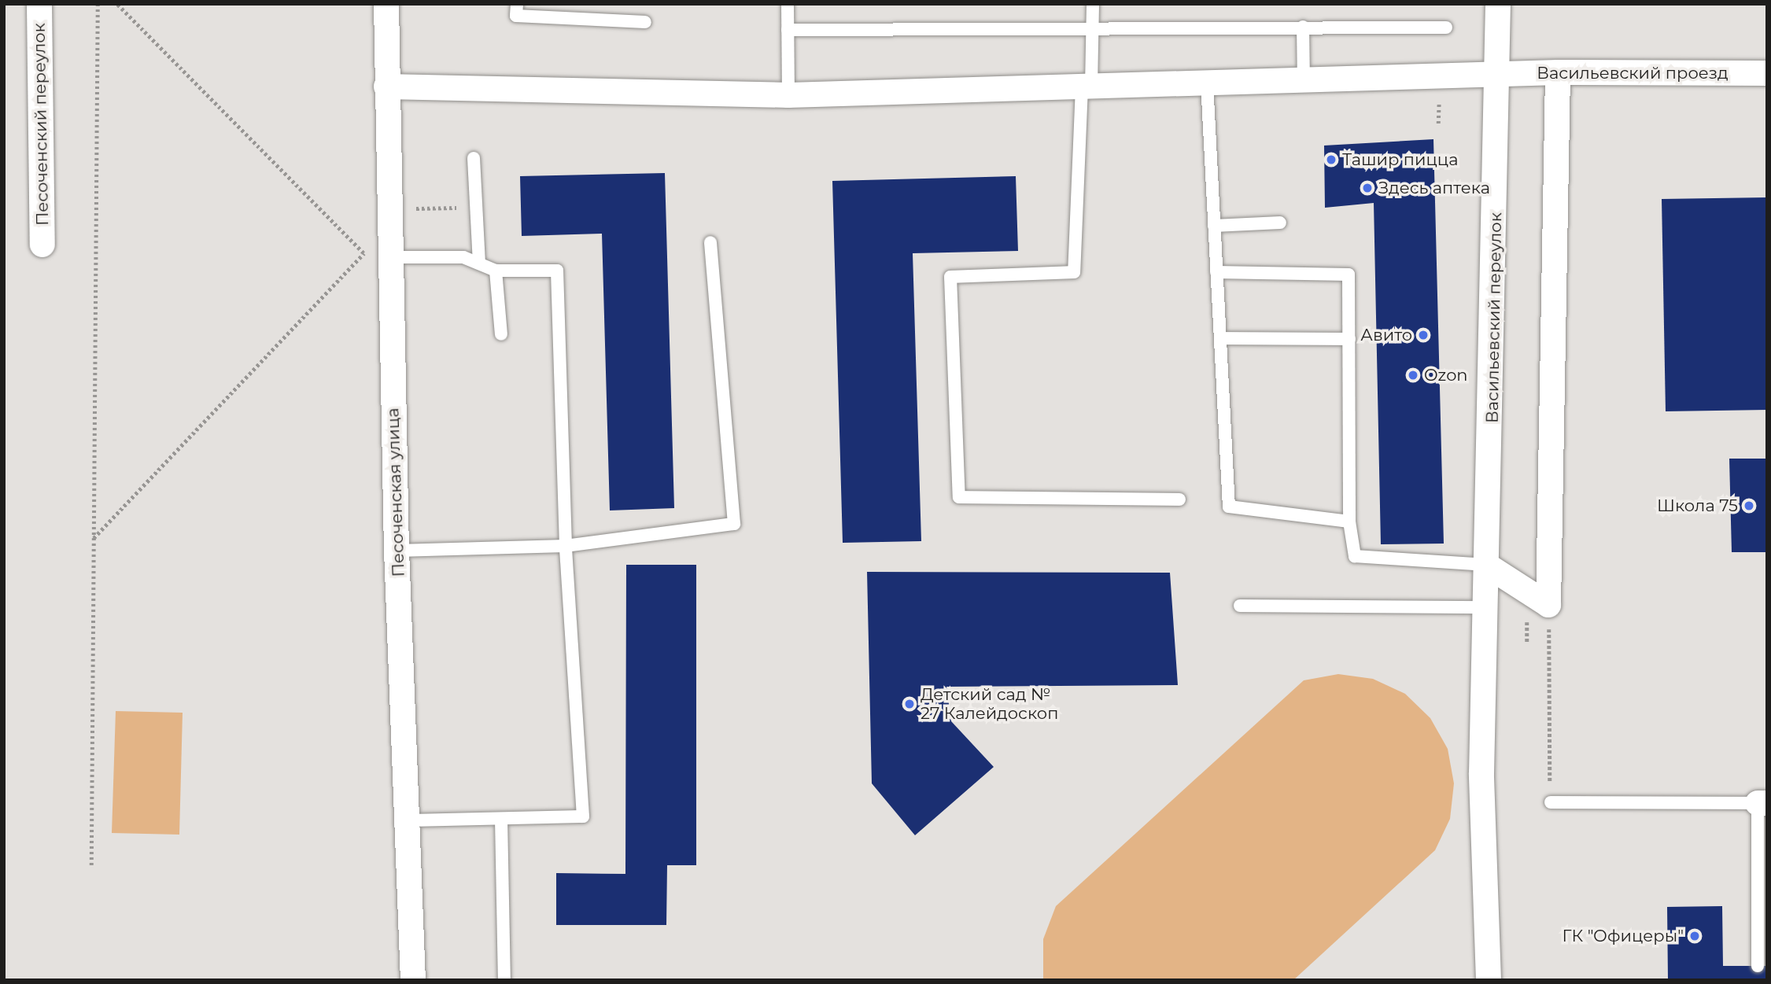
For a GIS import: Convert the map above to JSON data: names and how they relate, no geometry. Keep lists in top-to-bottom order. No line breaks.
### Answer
{"streets":{"street":["Васильевский проезд","Песоченский переулок","Васильевский переулок","Песоченская улица"]},"crossings":[["Васильевский проезд","Васильевский переулок"],["Васильевский проезд","Песоченская улица"]],"places":["Ташир пицца","Здесь аптека","Авито","Ozon","Школа 75","Детский сад № 27 Калейдоскоп","ГК \"Офицеры\""]}
